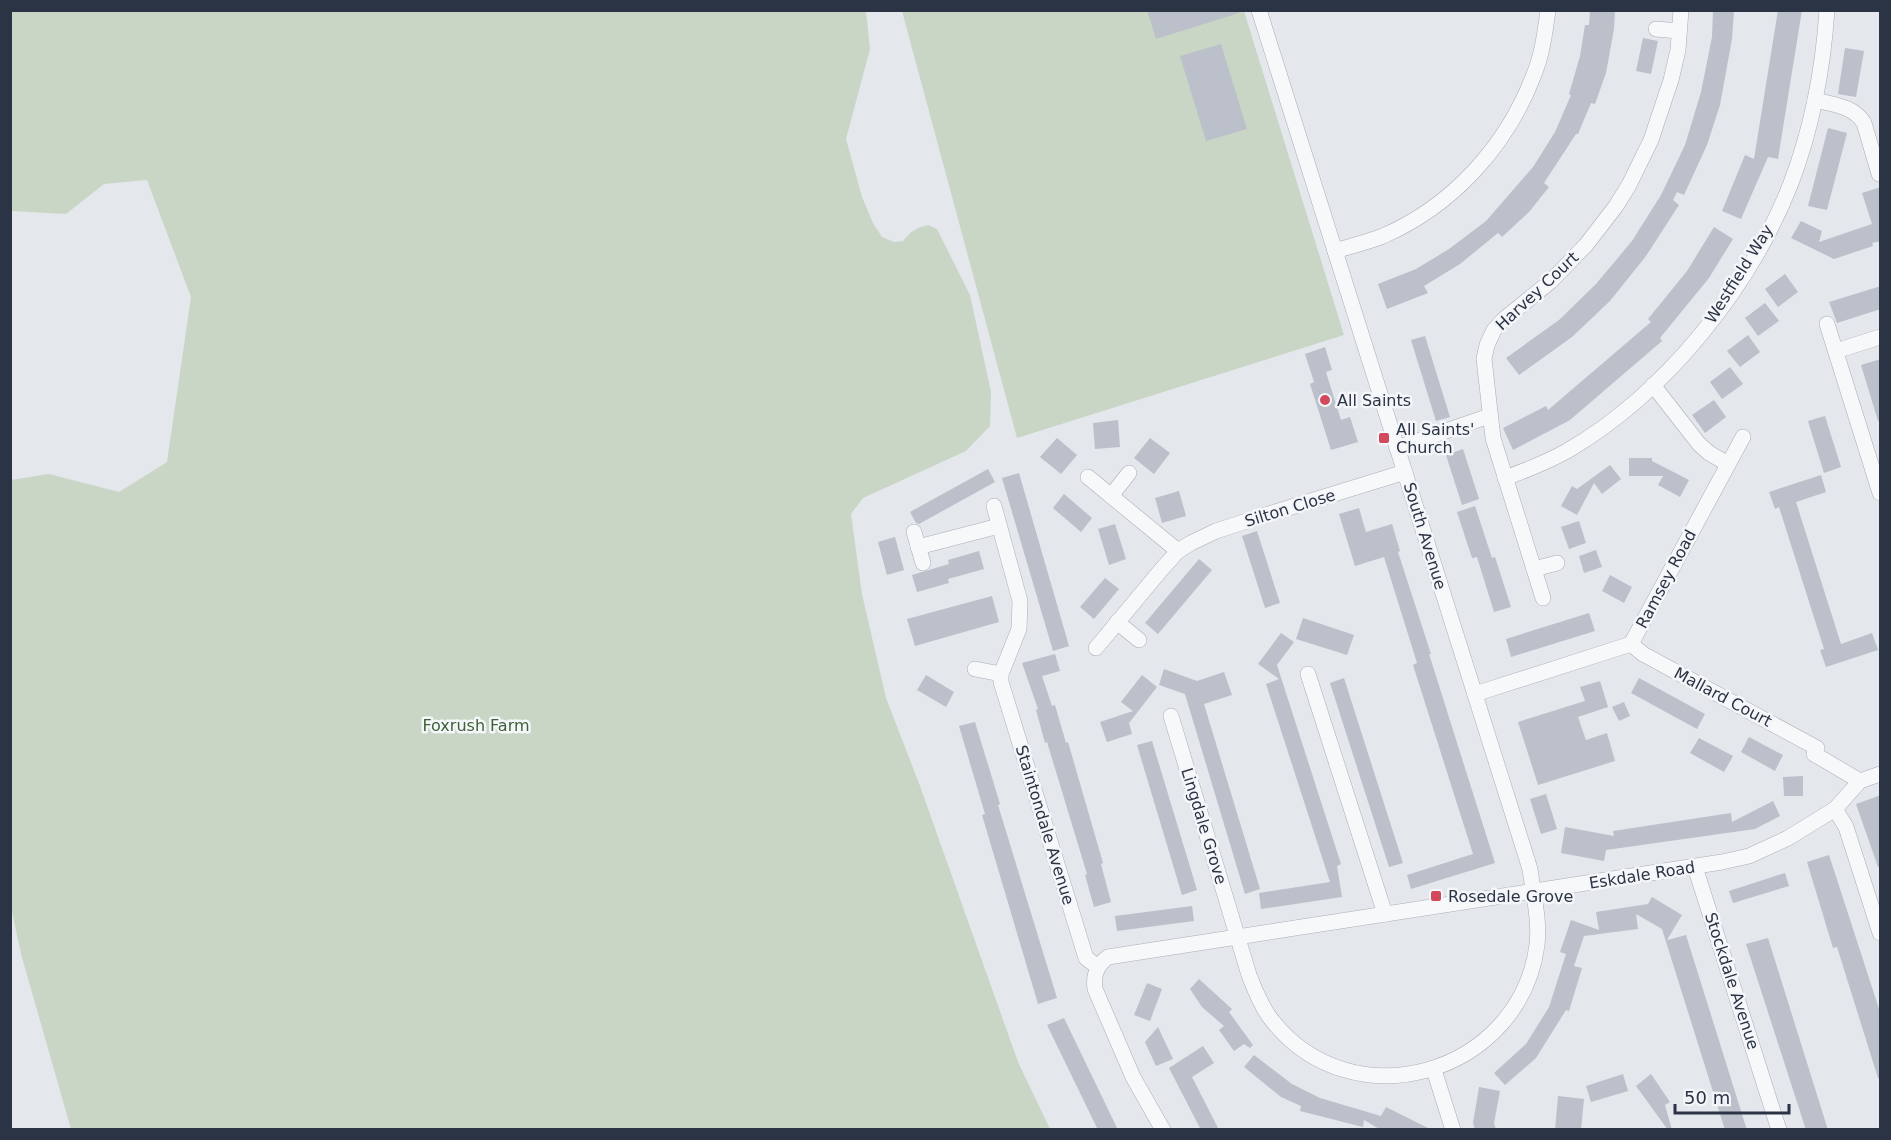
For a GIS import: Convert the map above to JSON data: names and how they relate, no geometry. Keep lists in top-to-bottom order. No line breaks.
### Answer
{"streets":{"street":["Westfield Way","Harvey Court","Silton Close","South Avenue","Ramsey Road","Mallard Court","Staintondale Avenue","Lingdale Grove","Eskdale Road","Stockdale Avenue"]},"crossings":[["Westfield Way","Harvey Court"],["Silton Close","South Avenue"],["South Avenue","Ramsey Road"],["South Avenue","Lingdale Grove"],["South Avenue","Eskdale Road"],["Ramsey Road","Mallard Court"],["Mallard Court","Eskdale Road"],["Staintondale Avenue","Eskdale Road"],["Lingdale Grove","Eskdale Road"],["Eskdale Road","Stockdale Avenue"]],"parks":["Foxrush Farm"],"places":{"other":["All Saints"],"transit":["All Saints' Church","Rosedale Grove"]},"scale_bar":"50 m"}
